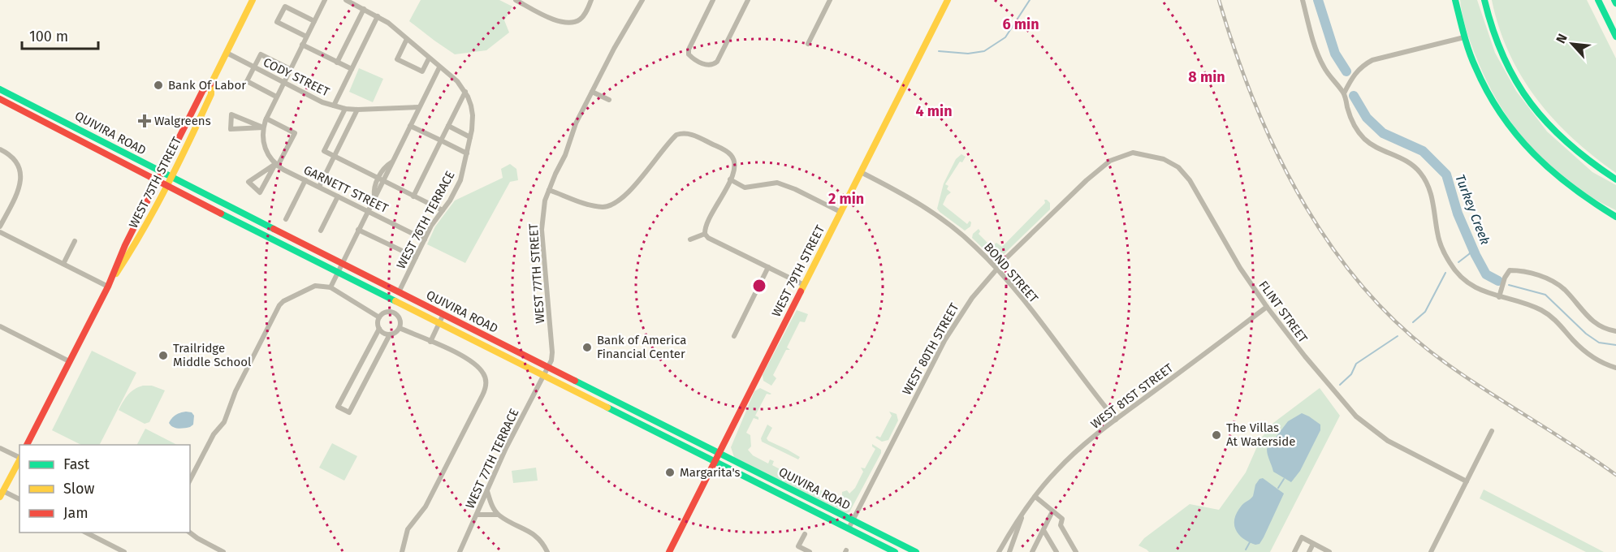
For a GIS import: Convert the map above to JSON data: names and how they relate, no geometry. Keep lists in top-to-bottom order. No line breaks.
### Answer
{"streets":{"main road":["QUIVIRA ROAD","WEST 75TH STREET","WEST 79TH STREET"],"street":["CODY STREET","GARNETT STREET","WEST 76TH TERRACE","BOND STREET","WEST 77TH STREET","FLINT STREET","WEST 80TH STREET","WEST 81ST STREET","WEST 77TH TERRACE"]},"crossings":[["CODY STREET","WEST 75TH STREET"],["QUIVIRA ROAD","WEST 75TH STREET"],["QUIVIRA ROAD","WEST 76TH TERRACE"],["QUIVIRA ROAD","WEST 79TH STREET"],["QUIVIRA ROAD","WEST 77TH STREET"],["QUIVIRA ROAD","WEST 80TH STREET"],["QUIVIRA ROAD","WEST 77TH TERRACE"],["GARNETT STREET","WEST 76TH TERRACE"],["WEST 79TH STREET","BOND STREET"],["BOND STREET","WEST 80TH STREET"],["BOND STREET","WEST 81ST STREET"],["WEST 77TH STREET","WEST 77TH TERRACE"],["FLINT STREET","WEST 80TH STREET"],["FLINT STREET","WEST 81ST STREET"]],"water":["Turkey Creek"],"places":{"other":["Bank Of Labor","Bank of America Financial Center","Trailridge Middle School","The Villas At Waterside","Margarita's"],"health":["Walgreens"]},"legend":["Fast","Slow","Jam"],"scale_bar":"100 m","north":"top left","rings":["6 min","8 min","4 min","2 min"]}
